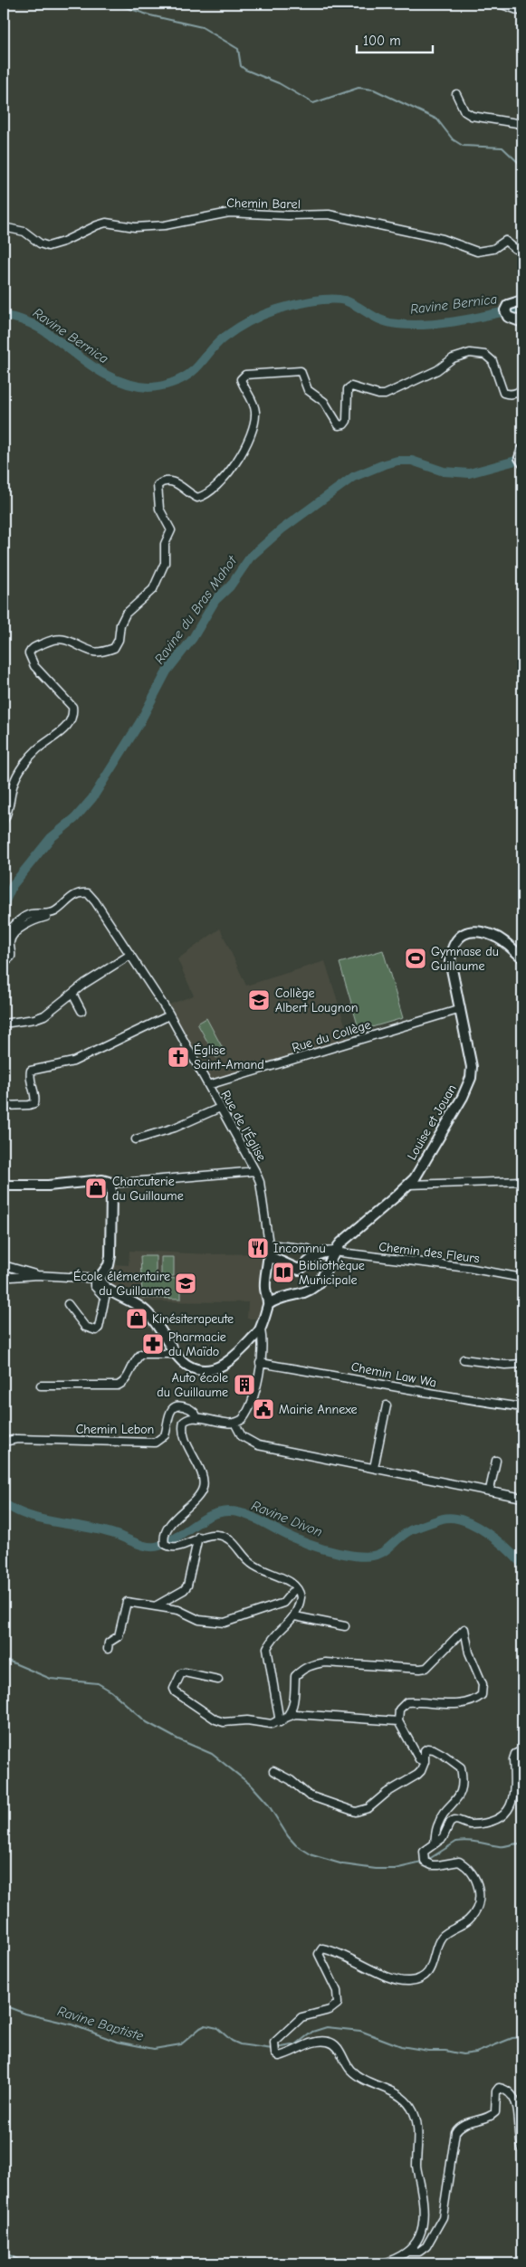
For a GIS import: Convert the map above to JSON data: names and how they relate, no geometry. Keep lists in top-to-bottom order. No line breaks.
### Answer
{"streets":{"main road":["Louise et Jouan"],"street":["Chemin Barel","Rue du Collège","Rue de l'Église","Chemin des Fleurs","Chemin Law Wa","Chemin Lebon"]},"crossings":[["Rue du Collège","Louise et Jouan"],["Rue du Collège","Rue de l'Église"],["Louise et Jouan","Rue de l'Église"],["Louise et Jouan","Chemin des Fleurs"]],"water":["Ravine Bernica","Ravine du Bras Mahot","Ravine Divon","Ravine Baptiste"],"places":{"sports":["Gymnase du Guillaume"],"school or university":["Collège Albert Lougnon","École élémentaire du Guillaume"],"church":["Église Saint-Amand"],"shop":["Charcuterie du Guillaume","Kinésiterapeute"],"restaurant":["Inconnnu"],"library":["Bibliothèque Municipale"],"pharmacy":["Pharmacie du Maïdo"],"building":["Auto école du Guillaume"],"public building":["Mairie Annexe"]},"scale_bar":"100 m"}
